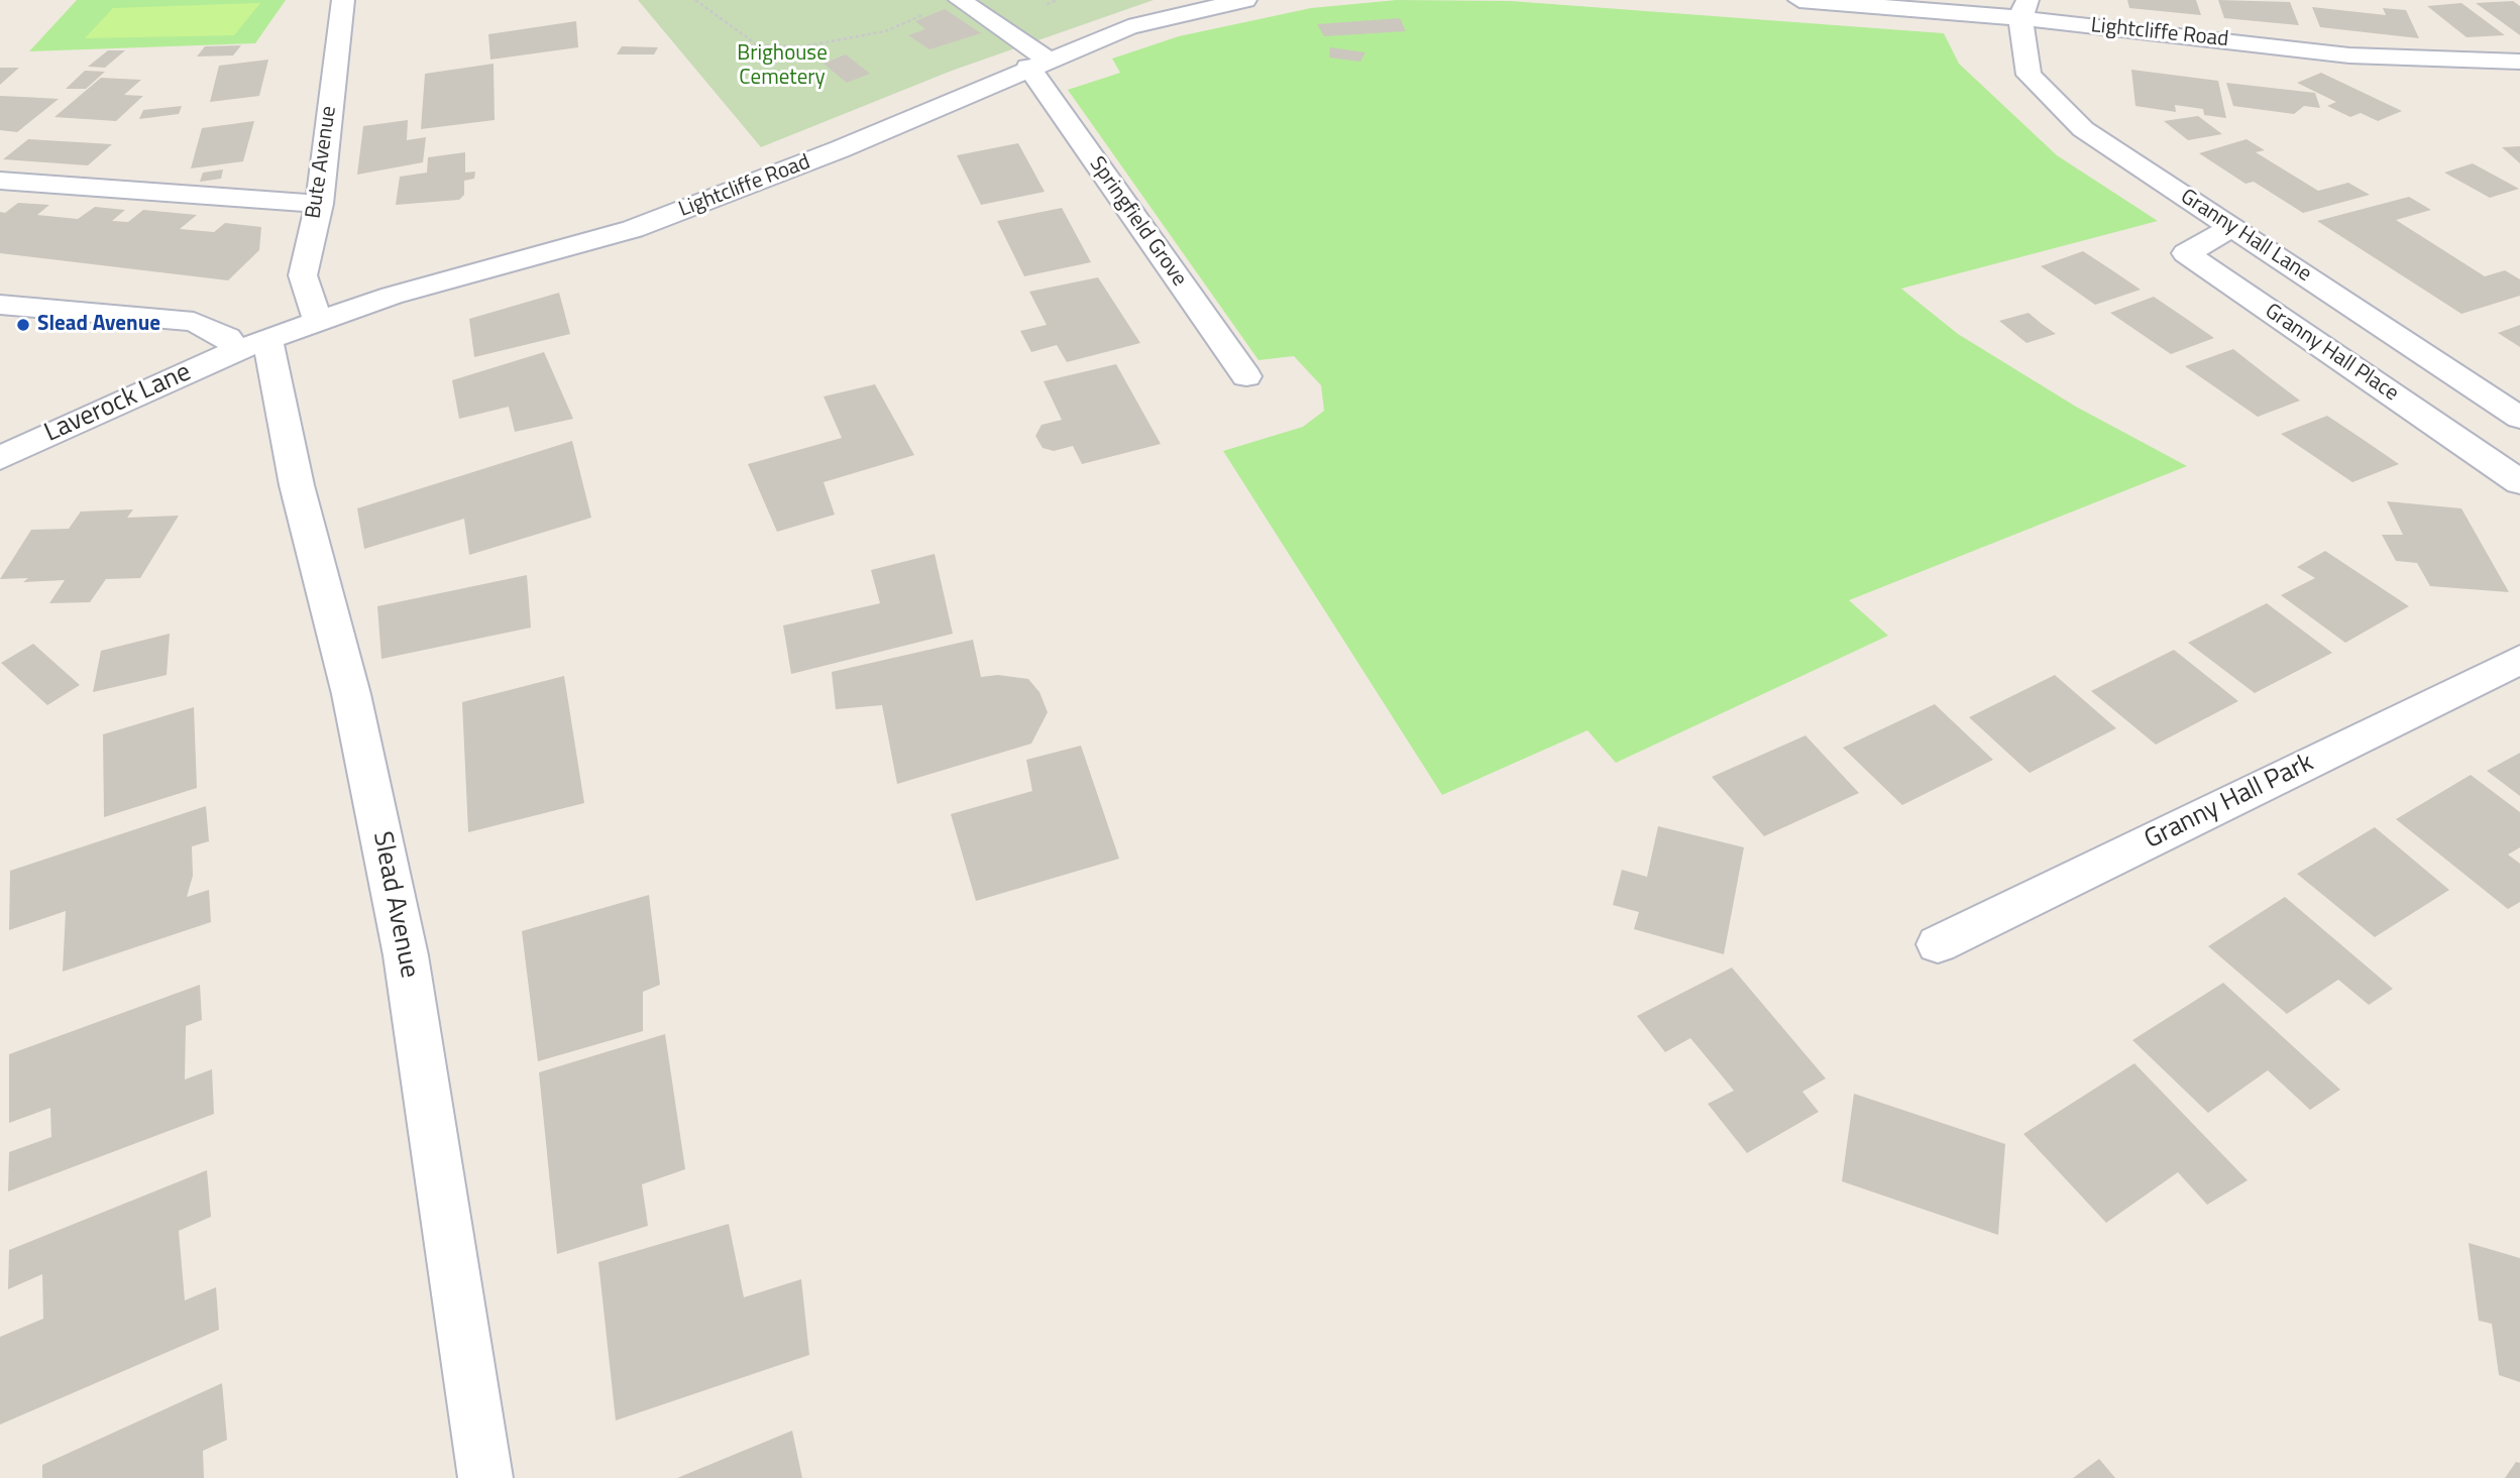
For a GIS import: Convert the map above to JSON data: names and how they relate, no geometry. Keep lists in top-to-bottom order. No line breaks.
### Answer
{"streets":{"street":["Lightcliffe Road","Bute Avenue","Springfield Grove","Granny Hall Lane","Granny Hall Place","Laverock Lane","Granny Hall Park","Slead Avenue"]},"crossings":[["Lightcliffe Road","Bute Avenue"],["Lightcliffe Road","Springfield Grove"],["Lightcliffe Road","Granny Hall Lane"],["Lightcliffe Road","Laverock Lane"],["Lightcliffe Road","Slead Avenue"],["Granny Hall Lane","Granny Hall Place"],["Laverock Lane","Slead Avenue"]],"parks":["Brighouse Cemetery"],"places":["Slead Avenue"]}
